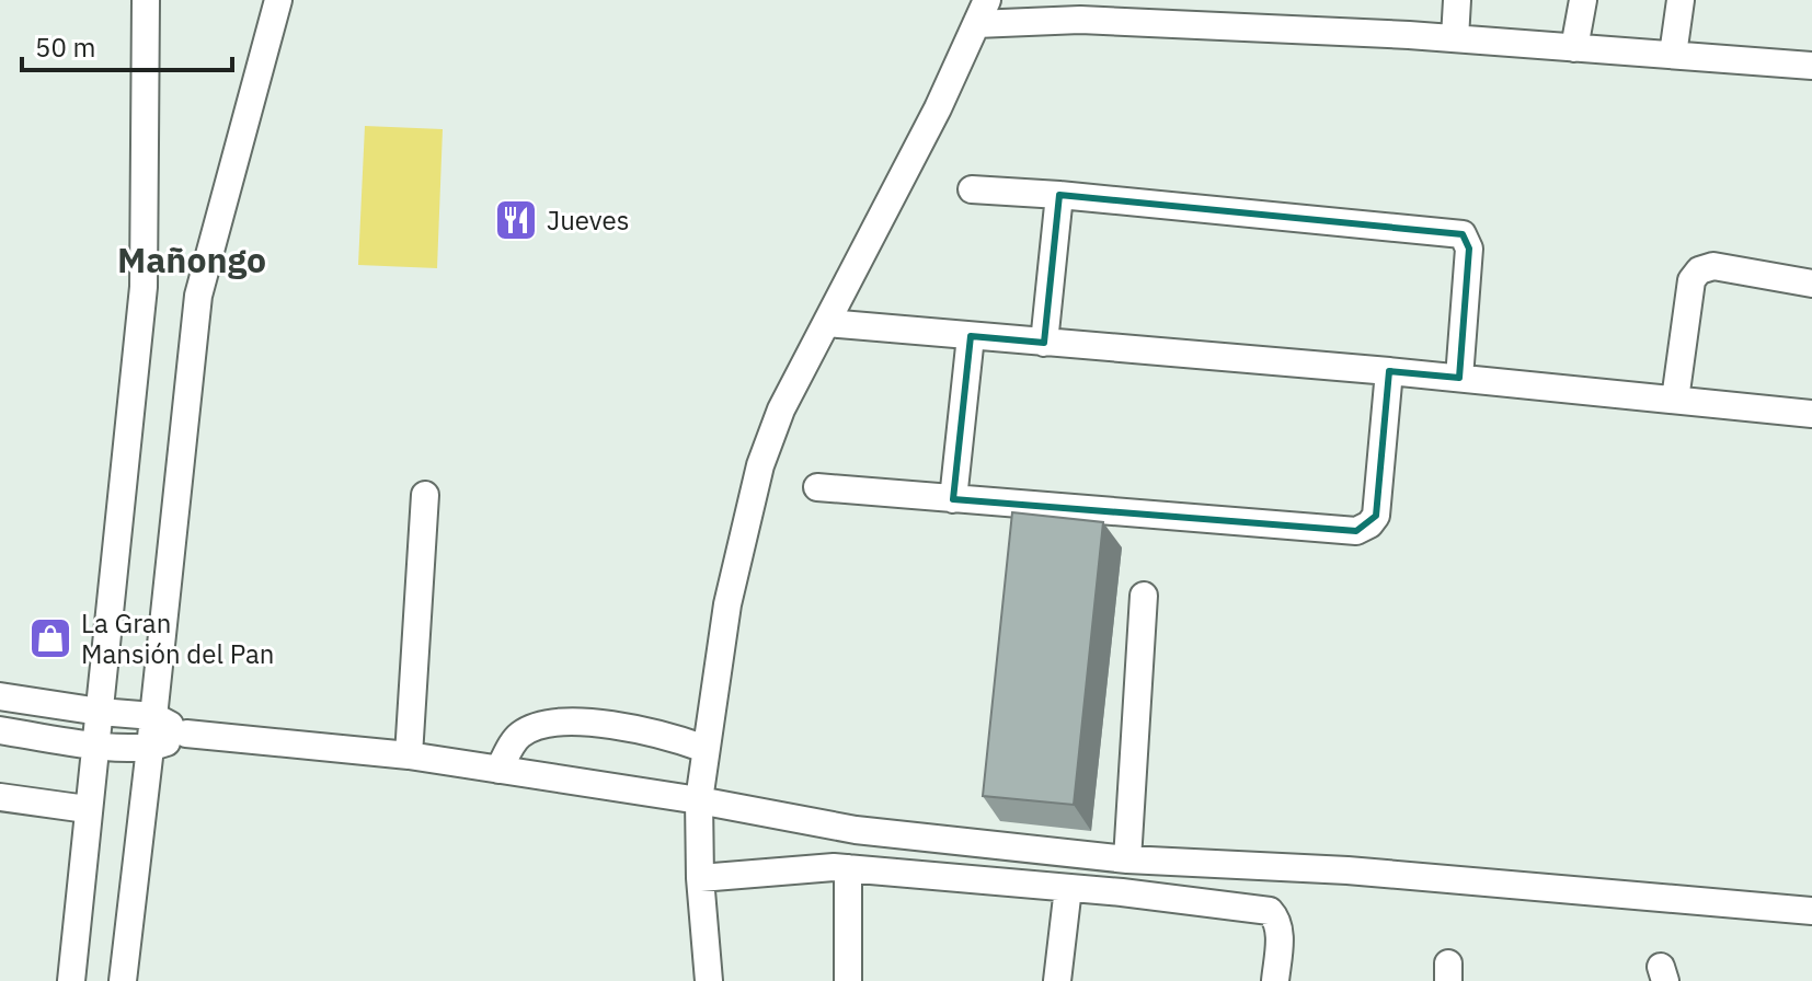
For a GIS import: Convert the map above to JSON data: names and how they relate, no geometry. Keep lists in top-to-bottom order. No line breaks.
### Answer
{"districts":["Mañongo"],"places":{"restaurant":["Jueves"],"shop":["La Gran Mansión del Pan"]},"scale_bar":"50 m"}
